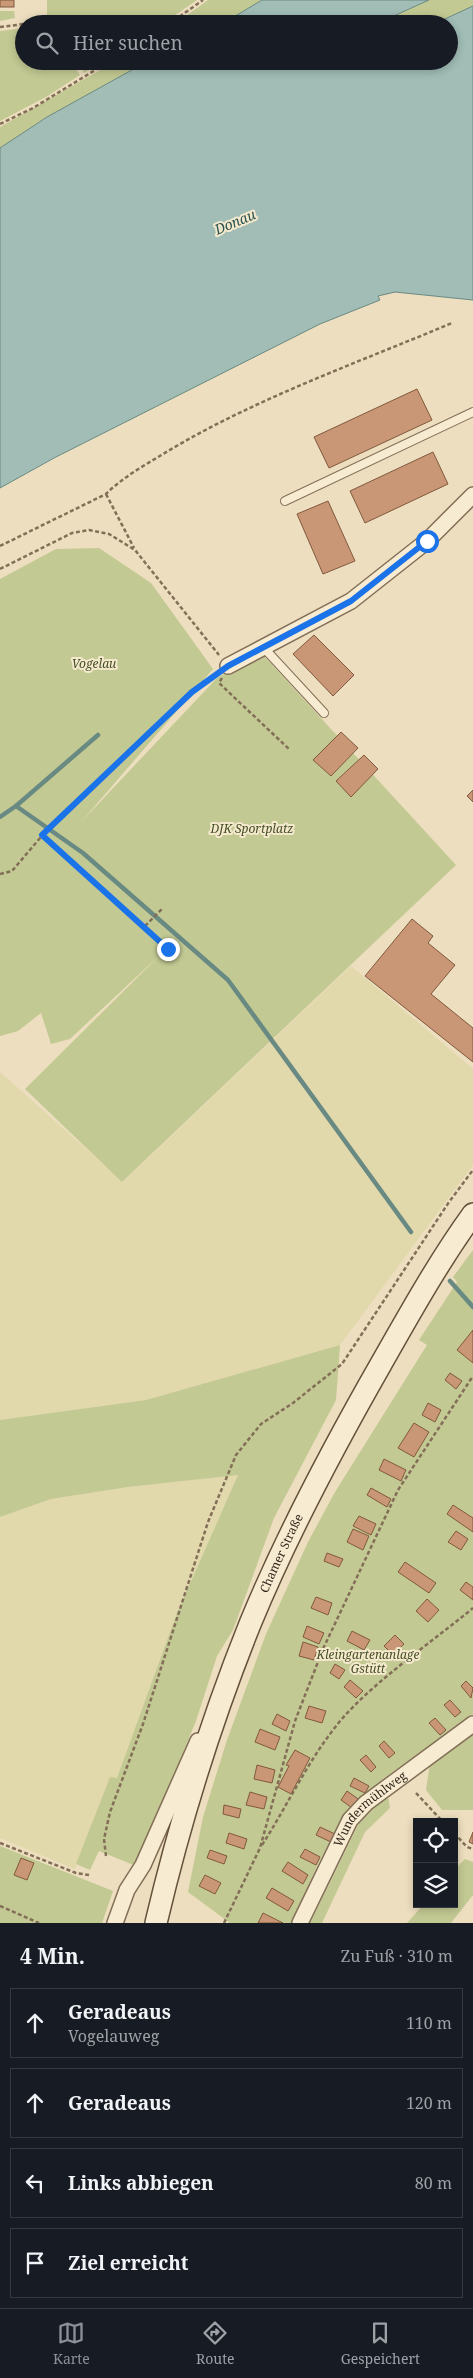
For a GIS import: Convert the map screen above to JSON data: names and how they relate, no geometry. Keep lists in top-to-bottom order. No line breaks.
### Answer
{"streets":{"main road":["Chamer Straße"],"street":["Wundermühlweg"]},"water":["Donau"],"parks":["Vogelau","DJK Sportplatz","Kleingartenanlage Gstütt"],"page":{"search":"Hier suchen","heading":["4 Min.","Zu Fuß · 310 m"],"list":[["Geradeaus","Vogelauweg","110 m"],["Geradeaus","120 m"],["Links abbiegen","80 m"],"Ziel erreicht"],"nav":["Karte","Route","Gespeichert"]}}
